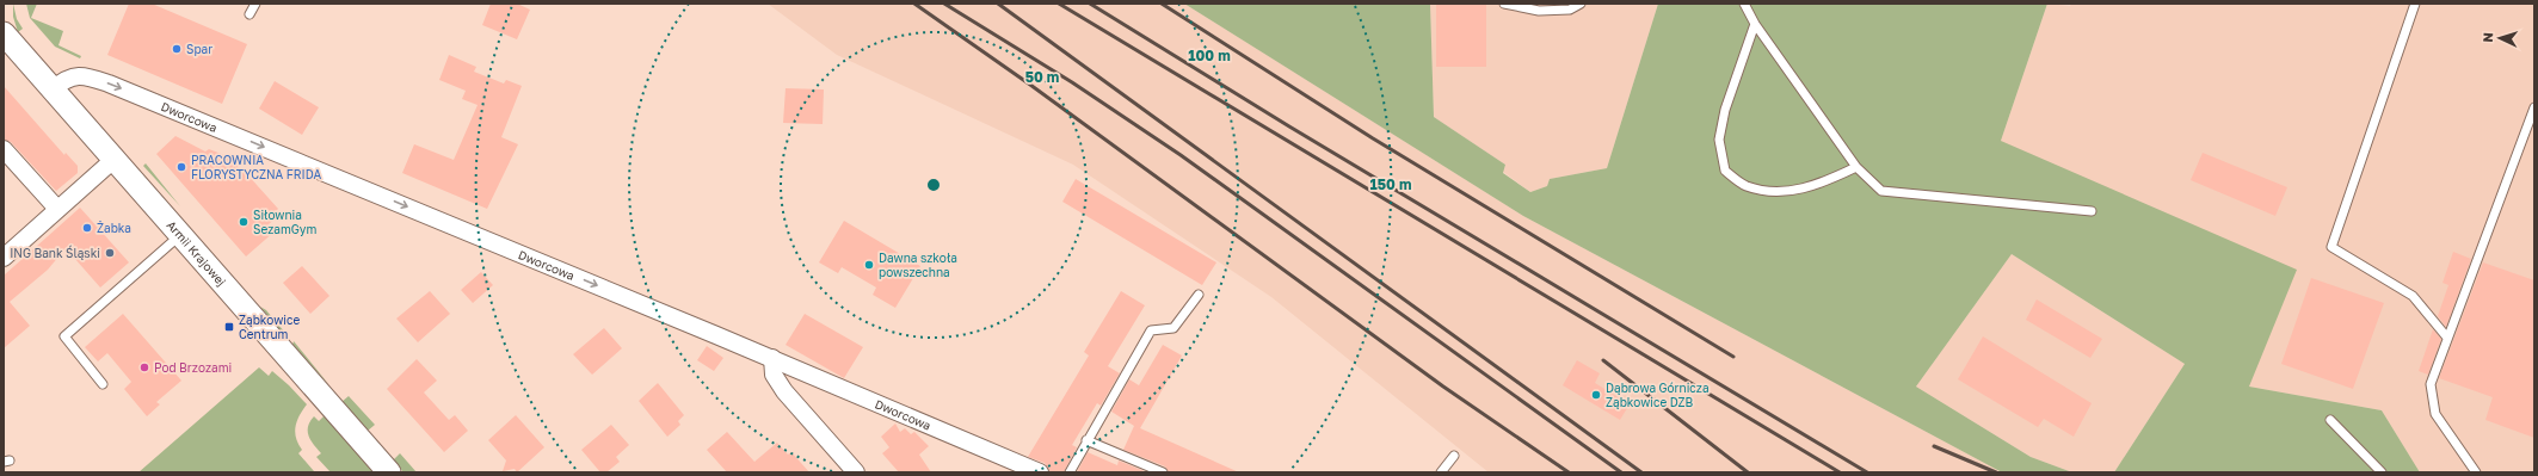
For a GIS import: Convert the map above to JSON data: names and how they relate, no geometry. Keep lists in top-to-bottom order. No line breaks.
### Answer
{"streets":{"main road":["Armii Krajowej"],"street":["Dworcowa"]},"crossings":[["Dworcowa","Armii Krajowej"]],"one_way":["Dworcowa"],"places":{"other":["Spar","PRACOWNIA FLORYSTYCZNA FRIDA","Siłownia SezamGym","Żabka","ING Bank Śląski","Dawna szkoła powszechna","Pod Brzozami","Dąbrowa Górnicza Ząbkowice DZB"],"transit":["Ząbkowice Centrum"]},"north":"left","rings":["100 m","50 m","150 m"]}
